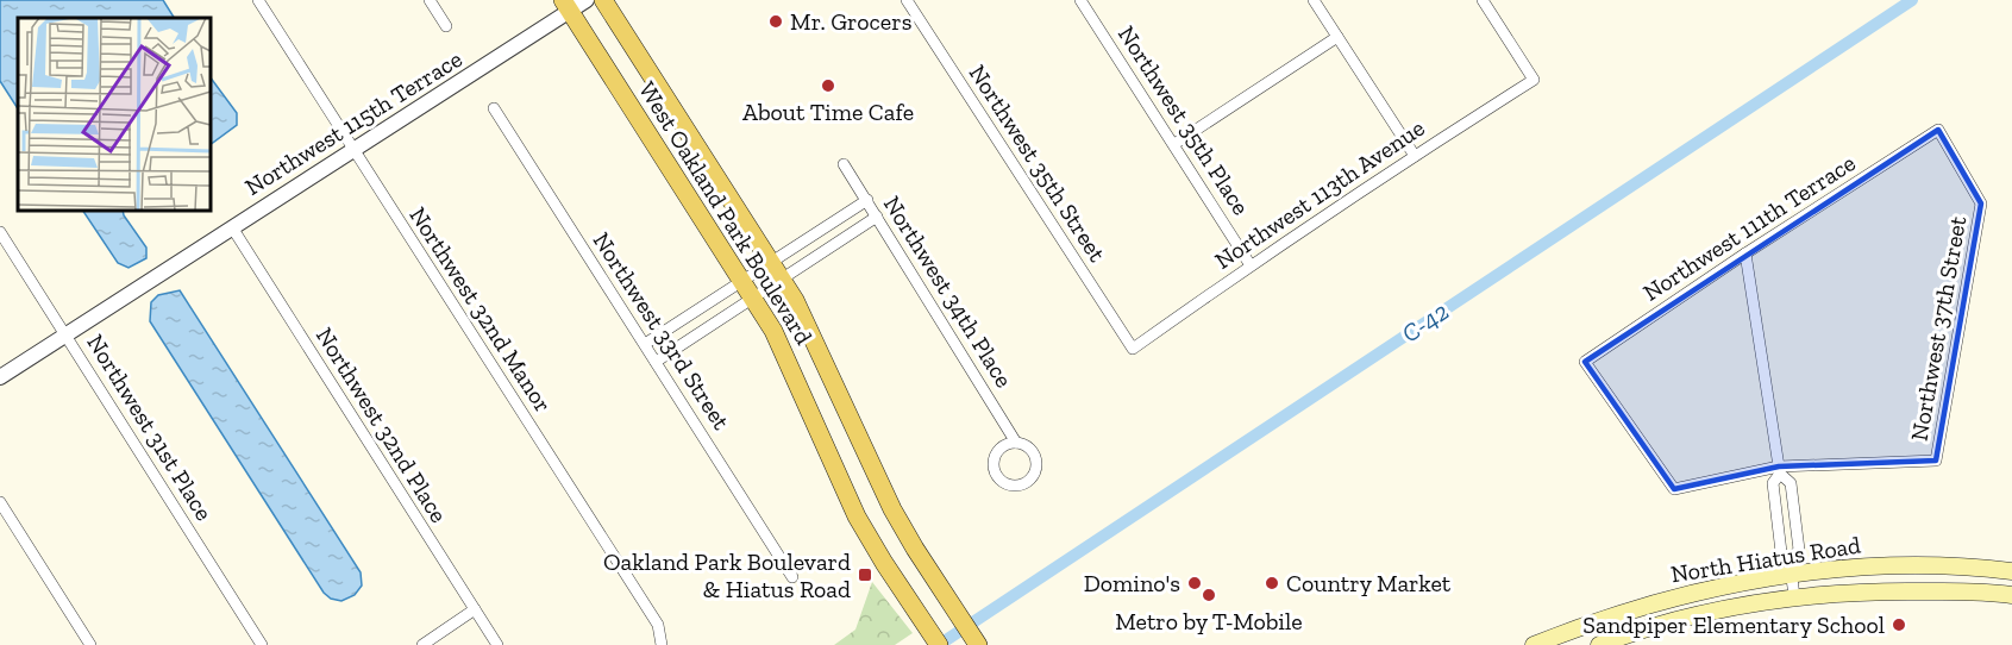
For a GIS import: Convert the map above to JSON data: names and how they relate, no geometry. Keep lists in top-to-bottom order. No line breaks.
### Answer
{"streets":{"main road":["West Oakland Park Boulevard","North Hiatus Road"],"street":["Northwest 35th Place","Northwest 115th Terrace","Northwest 35th Street","Northwest 113th Avenue","Northwest 111th Terrace","Northwest 34th Place","Northwest 32nd Manor","Northwest 37th Street","Northwest 33rd Street","Northwest 32nd Place","Northwest 31st Place"]},"crossings":[["Northwest 35th Place","Northwest 113th Avenue"],["Northwest 115th Terrace","West Oakland Park Boulevard"],["Northwest 115th Terrace","Northwest 32nd Manor"],["Northwest 115th Terrace","Northwest 32nd Place"],["Northwest 115th Terrace","Northwest 31st Place"],["Northwest 35th Street","Northwest 113th Avenue"],["Northwest 111th Terrace","Northwest 37th Street"]],"water":["C-42"],"places":{"other":["Mr. Grocers","About Time Cafe","Domino's","Country Market","Metro by T-Mobile","Sandpiper Elementary School"],"transit":["Oakland Park Boulevard & Hiatus Road"]}}
